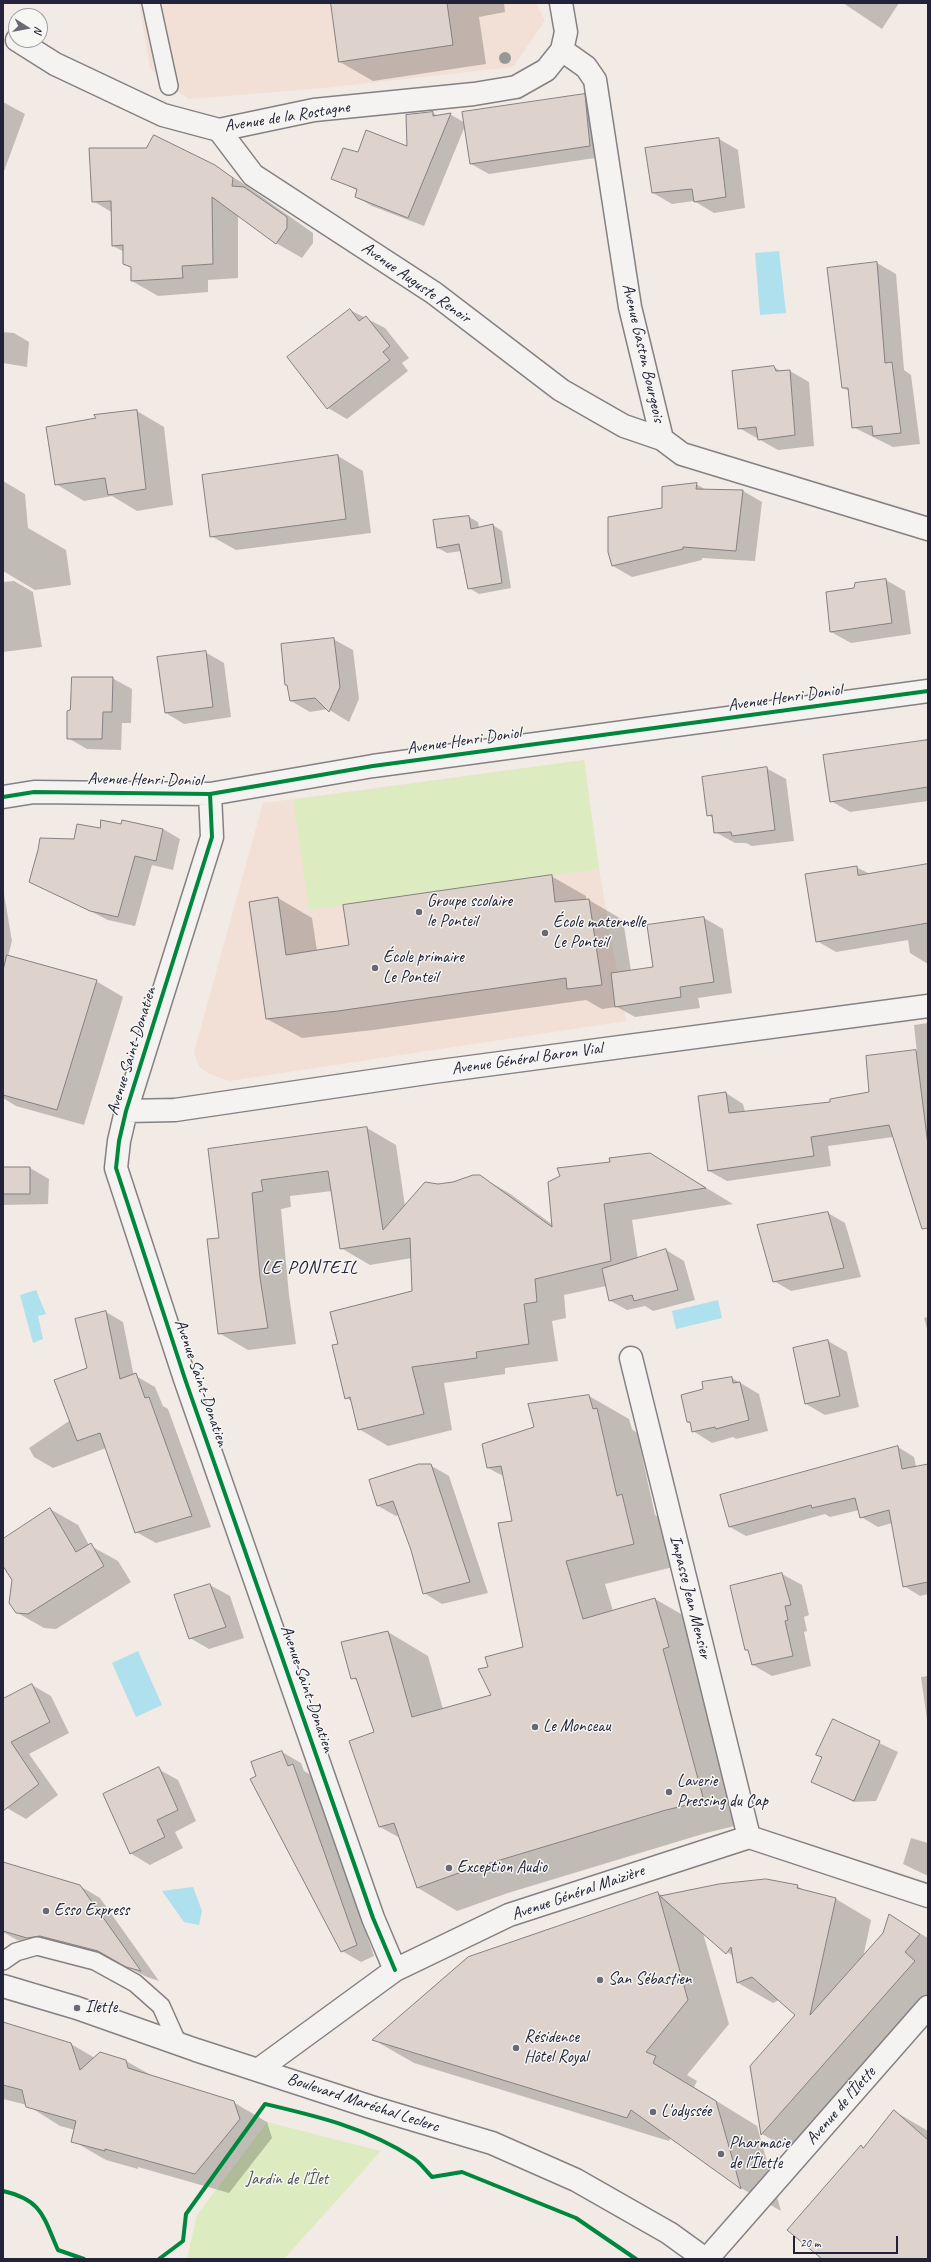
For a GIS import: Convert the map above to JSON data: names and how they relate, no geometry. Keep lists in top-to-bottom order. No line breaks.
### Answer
{"streets":{"street":["Avenue de la Rostagne","Avenue Auguste Renoir","Avenue Gaston Bourgeois","Avenue Henri Doniol","Avenue Saint-Donatien","Avenue Général Baron Vial","Impasse Jean Mensier","Avenue Général Maizière","Boulevard Maréchal Leclerc","Avenue de l'Îlette"]},"crossings":[["Avenue de la Rostagne","Avenue Auguste Renoir"],["Avenue de la Rostagne","Avenue Gaston Bourgeois"],["Avenue Auguste Renoir","Avenue Gaston Bourgeois"],["Avenue Henri Doniol","Avenue Saint-Donatien"],["Avenue Saint-Donatien","Avenue Général Baron Vial"],["Avenue Saint-Donatien","Avenue Général Maizière"],["Impasse Jean Mensier","Avenue Général Maizière"],["Avenue Général Maizière","Boulevard Maréchal Leclerc"],["Boulevard Maréchal Leclerc","Avenue de l'Îlette"]],"districts":["LE PONTEIL"],"parks":["Jardin de l'Îlet"],"places":["Groupe scolaire le Ponteil","École maternelle Le Ponteil","École primaire Le Ponteil","Le Monceau","Laverie Pressing du Cap","Exception Audio","Esso Express","San Sébastien","Ilette","Résidence Hôtel Royal","L'odyssée","Pharmacie de l'Îlette"],"scale_bar":"20 m","north":"right"}
